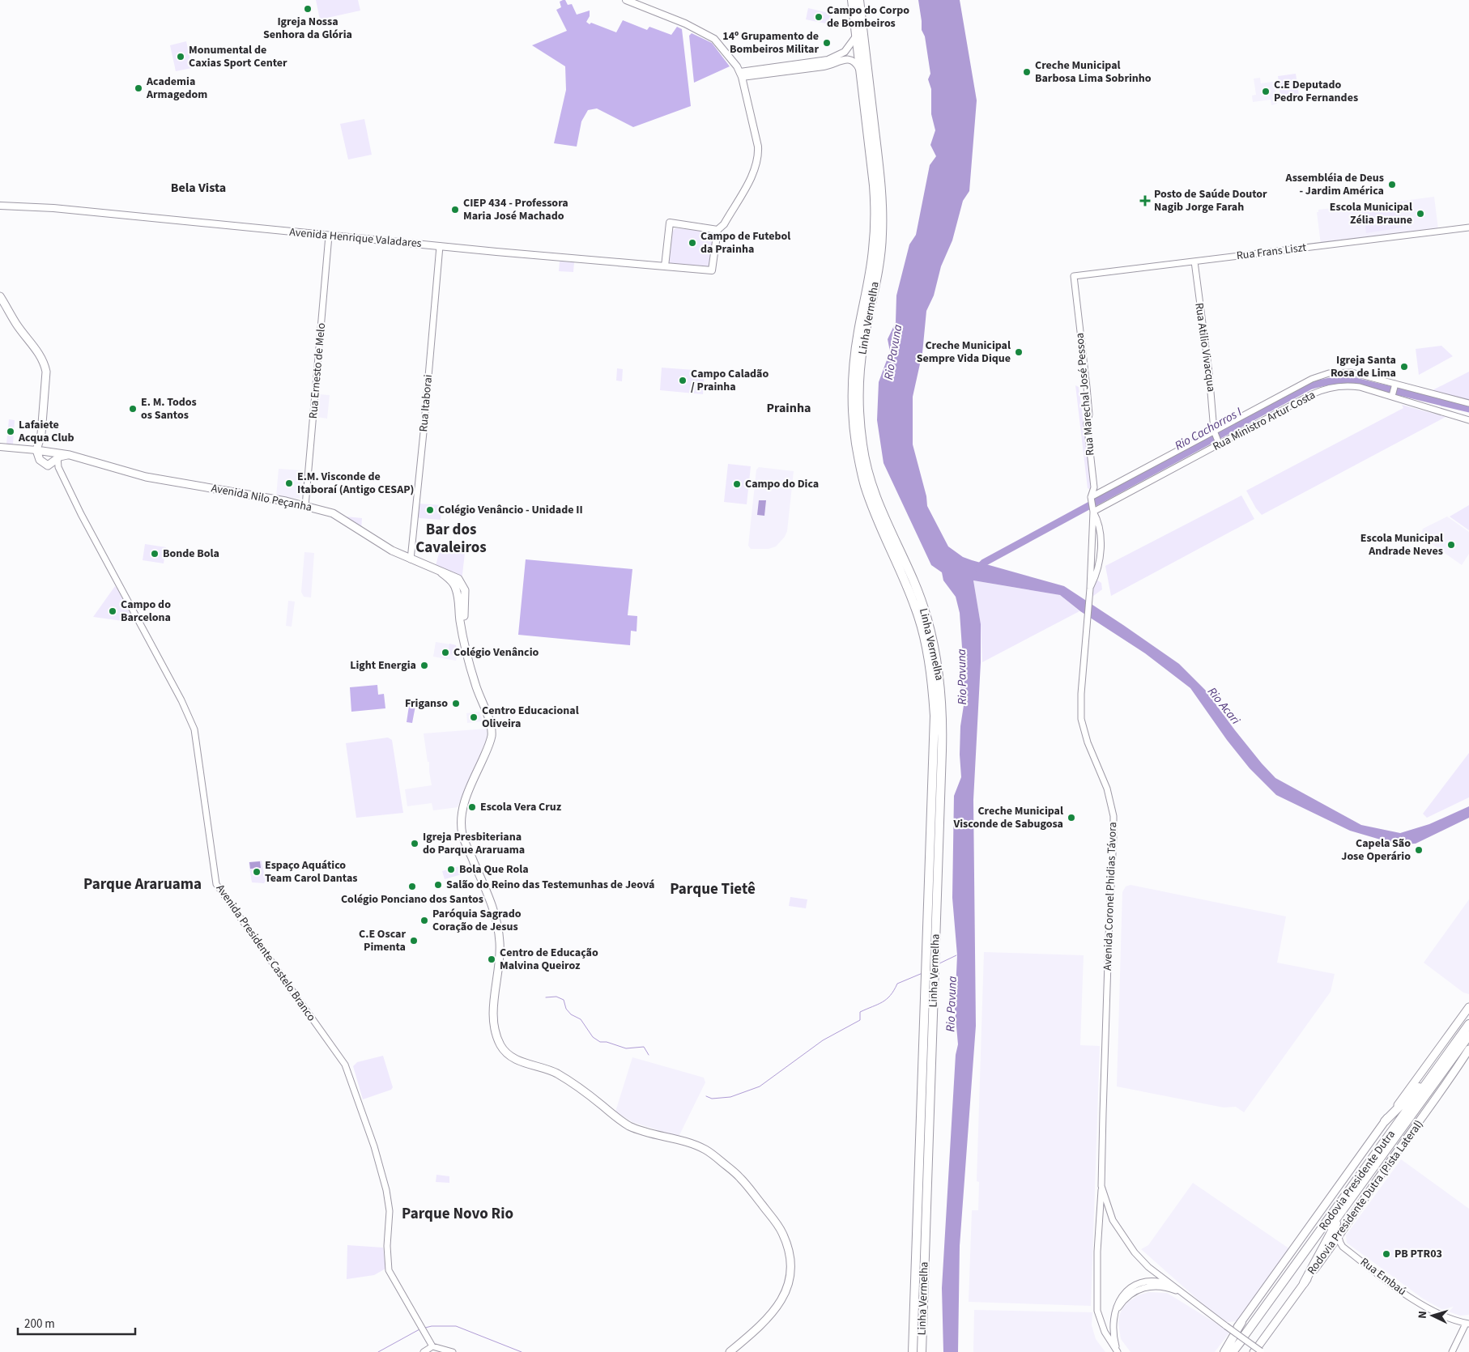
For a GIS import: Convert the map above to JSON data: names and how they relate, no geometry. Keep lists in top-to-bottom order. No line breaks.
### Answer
{"streets":{"highway":["Linha Vermelha","Rodovia Presidente Dutra"],"main road":["Avenida Henrique Valadares","Avenida Nilo Peçanha","Rodovia Presidente Dutra (Pista Lateral)"],"street":["Rua Frans Liszt","Rua Atilio Vivacqua","Rua Ernesto de Melo","Rua Marechal José Pessoa","Rua Itaborai","Rua Ministro Artur Costa","Avenida Coronel Phidias Távora","Avenida Presidente Castelo Branco","Rua Embaú"]},"crossings":[["Avenida Henrique Valadares","Rua Ernesto de Melo"],["Avenida Henrique Valadares","Rua Itaborai"],["Rua Frans Liszt","Rua Atilio Vivacqua"],["Rua Frans Liszt","Rua Marechal José Pessoa"],["Rua Atilio Vivacqua","Rua Ministro Artur Costa"],["Rua Ernesto de Melo","Avenida Nilo Peçanha"],["Rua Marechal José Pessoa","Rua Ministro Artur Costa"],["Rua Marechal José Pessoa","Avenida Coronel Phidias Távora"],["Rua Itaborai","Avenida Nilo Peçanha"],["Avenida Nilo Peçanha","Avenida Presidente Castelo Branco"],["Avenida Coronel Phidias Távora","Rodovia Presidente Dutra (Pista Lateral)"]],"districts":["Bela Vista","Prainha","Bar dos Cavaleiros","Parque Araruama","Parque Tietê","Parque Novo Rio"],"water":["Rio Pavuna","Rio Cachorros I","Rio Acari"],"places":{"other":["Igreja Nossa Senhora da Glória","Campo do Corpo de Bombeiros","14º Grupamento de Bombeiros Militar","Monumental de Caxias Sport Center","Creche Municipal Barbosa Lima Sobrinho","Academia Armagedom","C.E Deputado Pedro Fernandes","Assembléia de Deus - Jardim América","CIEP 434 - Professora Maria José Machado","Escola Municipal Zélia Braune","Campo de Futebol da Prainha","Creche Municipal Sempre Vida Dique","Igreja Santa Rosa de Lima","Campo Caladão / Prainha","E. M. Todos os Santos","Lafaiete Acqua Club","E.M. Visconde de Itaboraí (Antigo CESAP)","Campo do Dica","Colégio Venâncio - Unidade II","Escola Municipal Andrade Neves","Bonde Bola","Campo do Barcelona","Colégio Venâncio","Light Energia","Friganso","Centro Educacional Oliveira","Escola Vera Cruz","Creche Municipal Visconde de Sabugosa","Igreja Presbiteriana do Parque Araruama","Capela São Jose Operário","Bola Que Rola","Espaço Aquático Team Carol Dantas","Salão do Reino das Testemunhas de Jeová","Colégio Ponciano dos Santos","Paróquia Sagrado Coração de Jesus","C.E Oscar Pimenta","Centro de Educação Malvina Queiroz","PB PTR03"],"health":["Posto de Saúde Doutor Nagib Jorge Farah"]},"scale_bar":"200 m","north":"left"}
